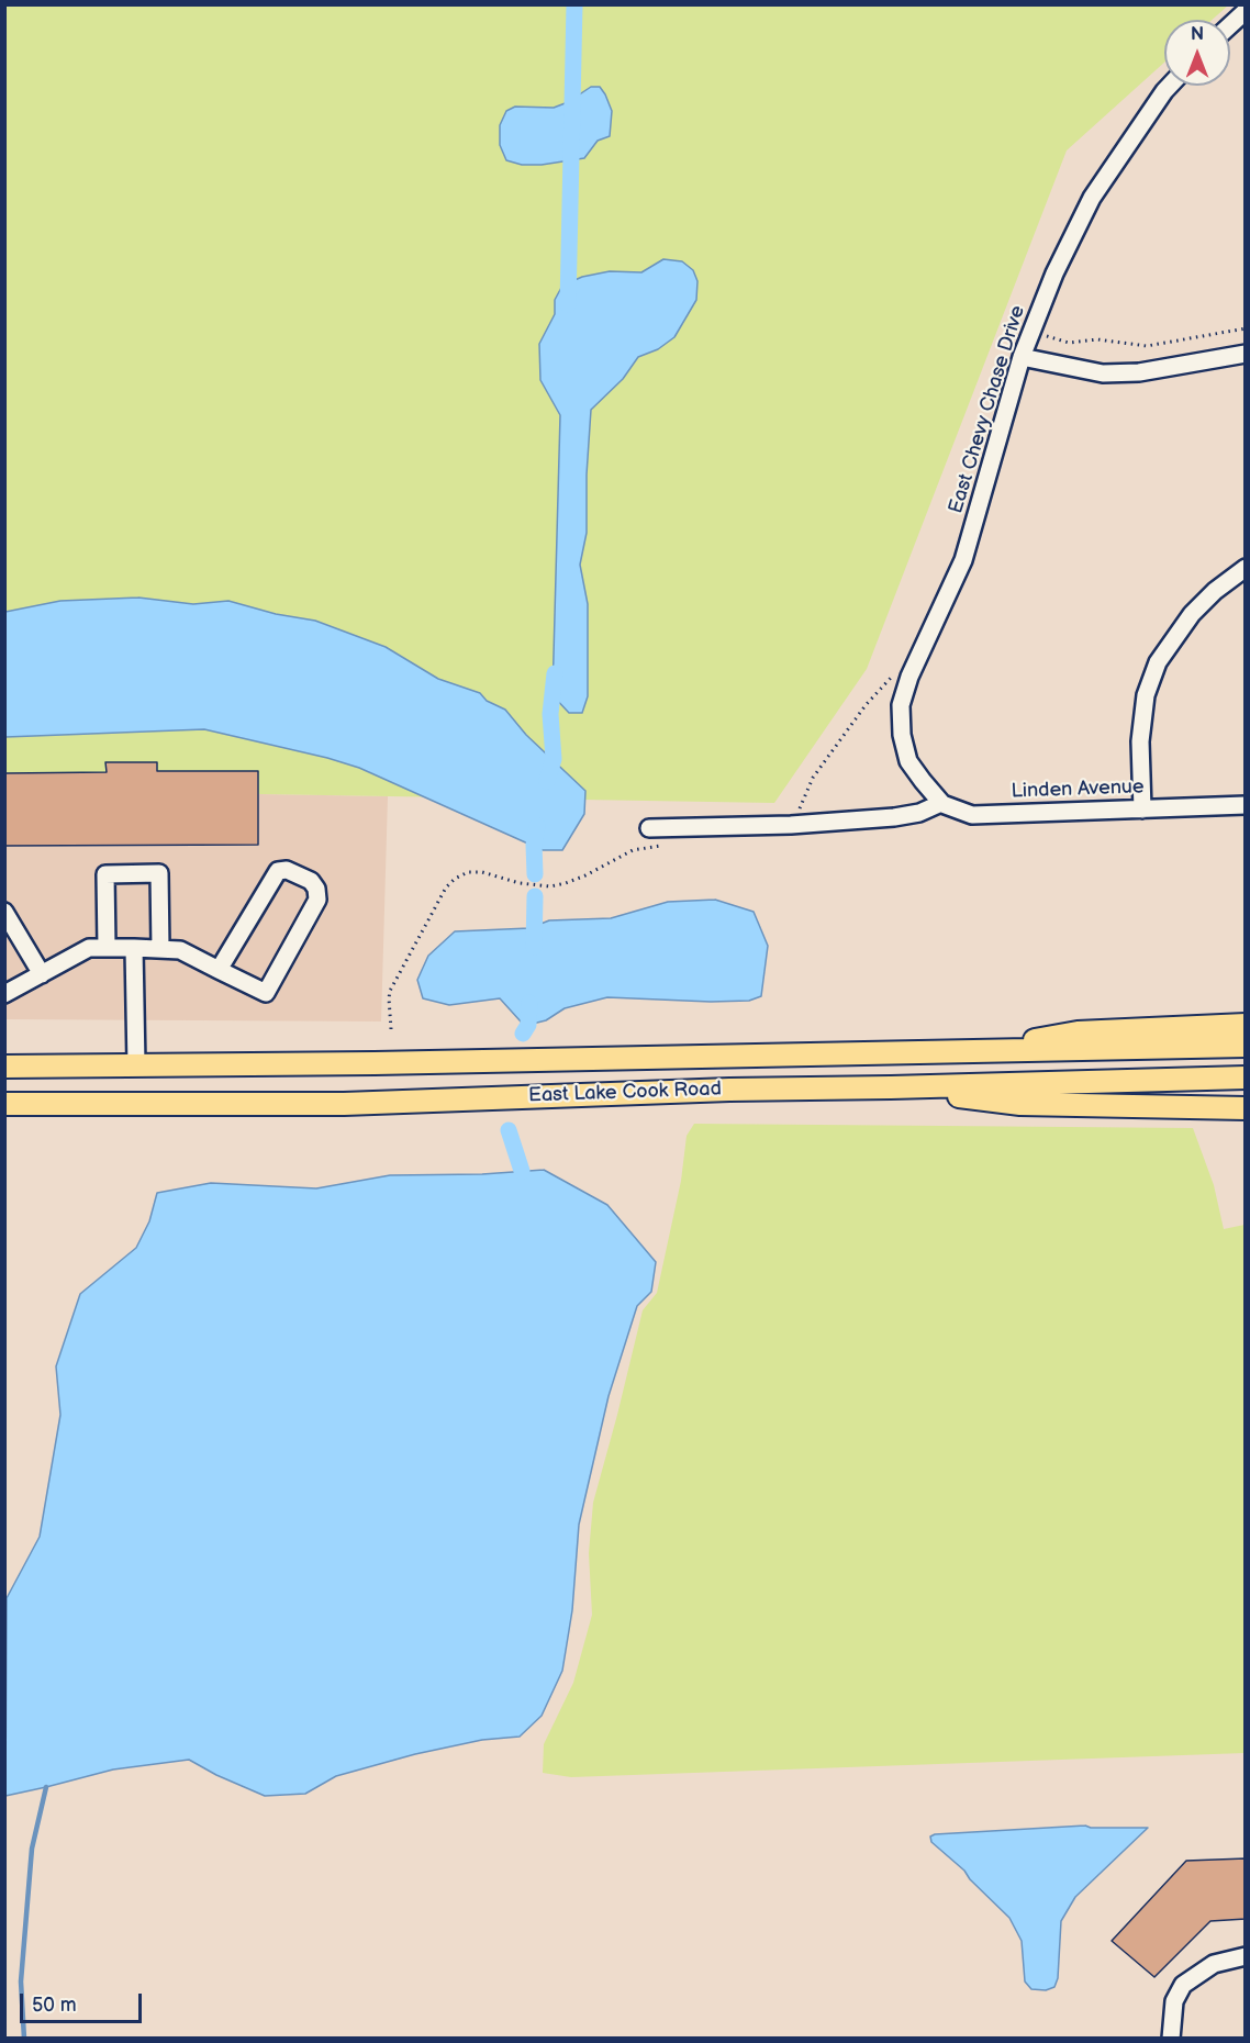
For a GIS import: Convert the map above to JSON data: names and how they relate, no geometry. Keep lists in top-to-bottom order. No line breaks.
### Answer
{"streets":{"main road":["East Lake Cook Road"],"street":["East Chevy Chase Drive","Linden Avenue"]},"crossings":[["East Chevy Chase Drive","Linden Avenue"]],"scale_bar":"50 m","north":"top"}
